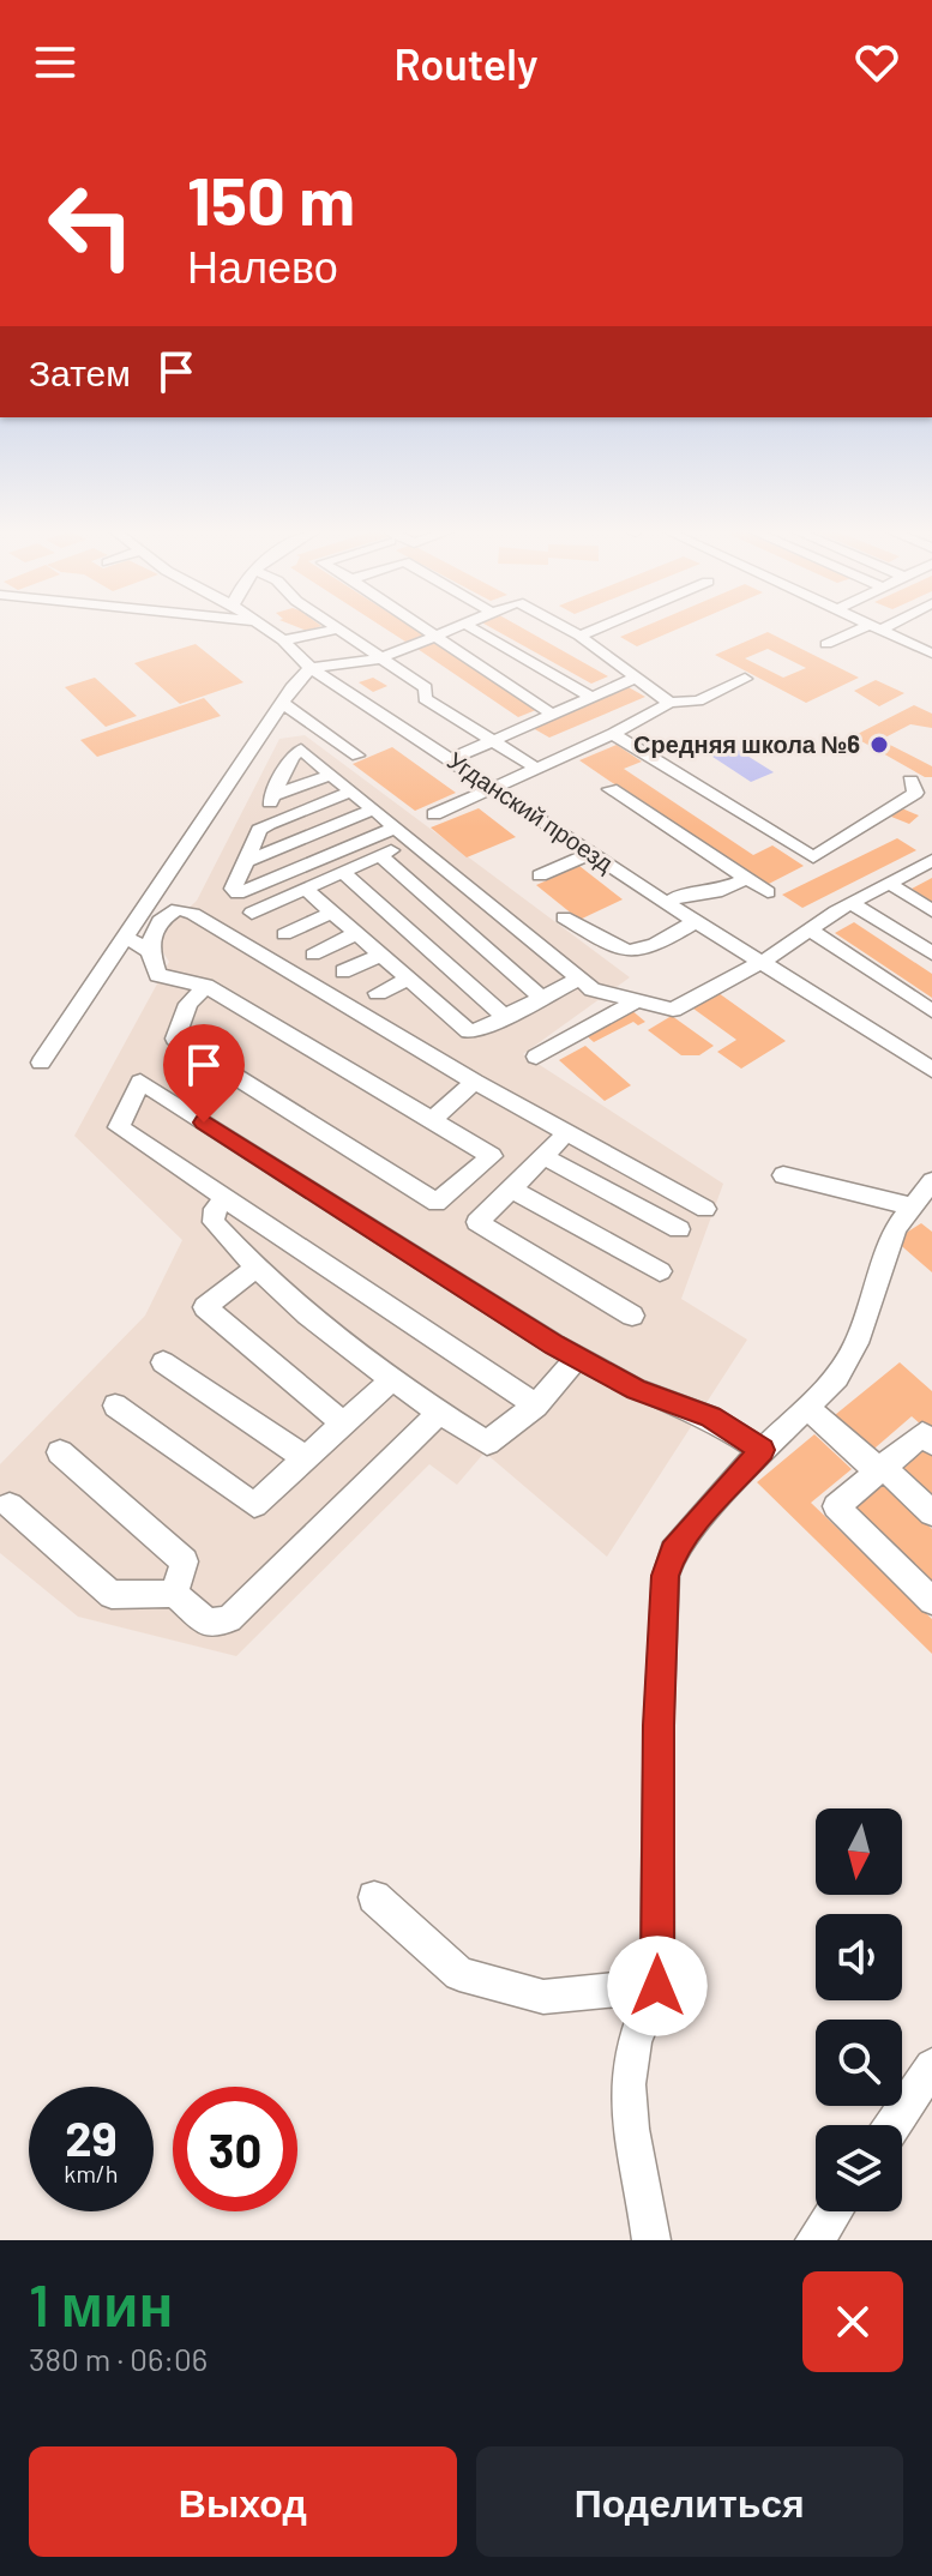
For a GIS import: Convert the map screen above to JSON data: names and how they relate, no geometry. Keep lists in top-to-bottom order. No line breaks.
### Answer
{"streets":{"street":["Угданский проезд"]},"places":["Средняя школа №6"],"north":"bottom","page":{"header":"Routely","turn":["150 m","Налево"],"then":"Затем","speed":"29 km/h","limit":"30","heading":["1 мин","380 m · 06:06"],"buttons":["Выход","Поделиться"]}}
